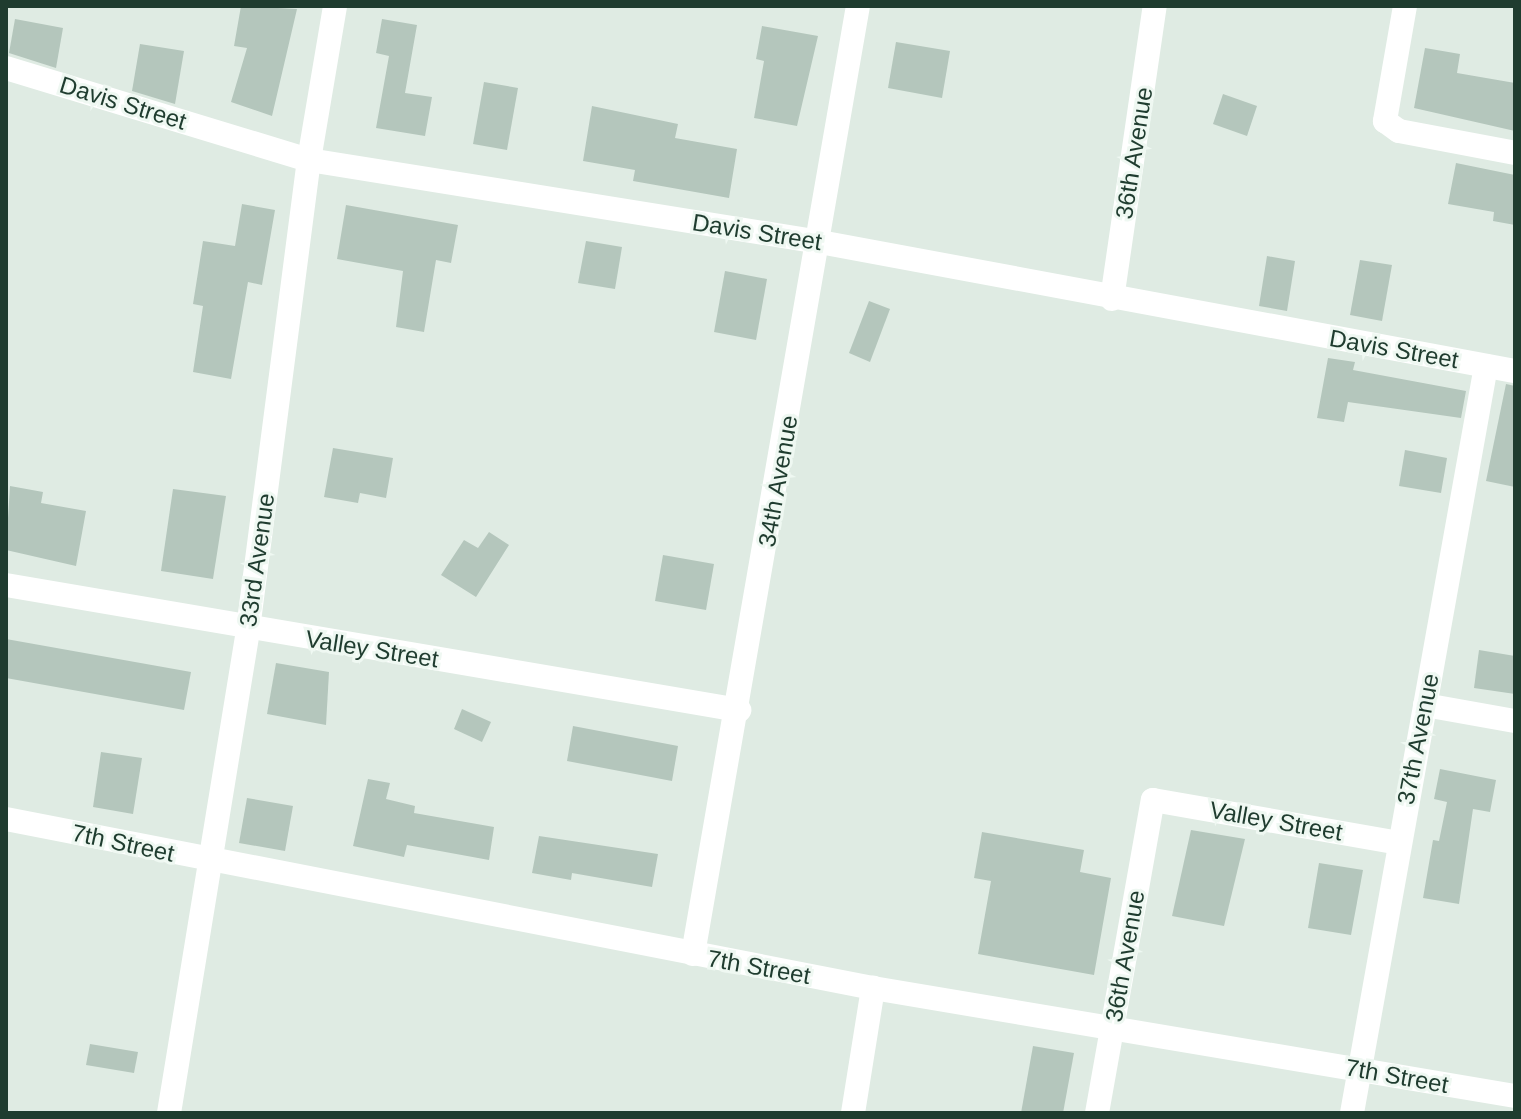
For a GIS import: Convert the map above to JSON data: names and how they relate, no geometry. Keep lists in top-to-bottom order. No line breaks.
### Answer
{"streets":{"street":["Davis Street","36th Avenue","34th Avenue","33rd Avenue","Valley Street","37th Avenue","7th Street"]},"crossings":[["Davis Street","36th Avenue"],["Davis Street","34th Avenue"],["Davis Street","33rd Avenue"],["Davis Street","37th Avenue"],["36th Avenue","Valley Street"],["36th Avenue","7th Street"],["34th Avenue","Valley Street"],["34th Avenue","7th Street"],["33rd Avenue","Valley Street"],["33rd Avenue","7th Street"],["Valley Street","37th Avenue"],["37th Avenue","7th Street"]]}
